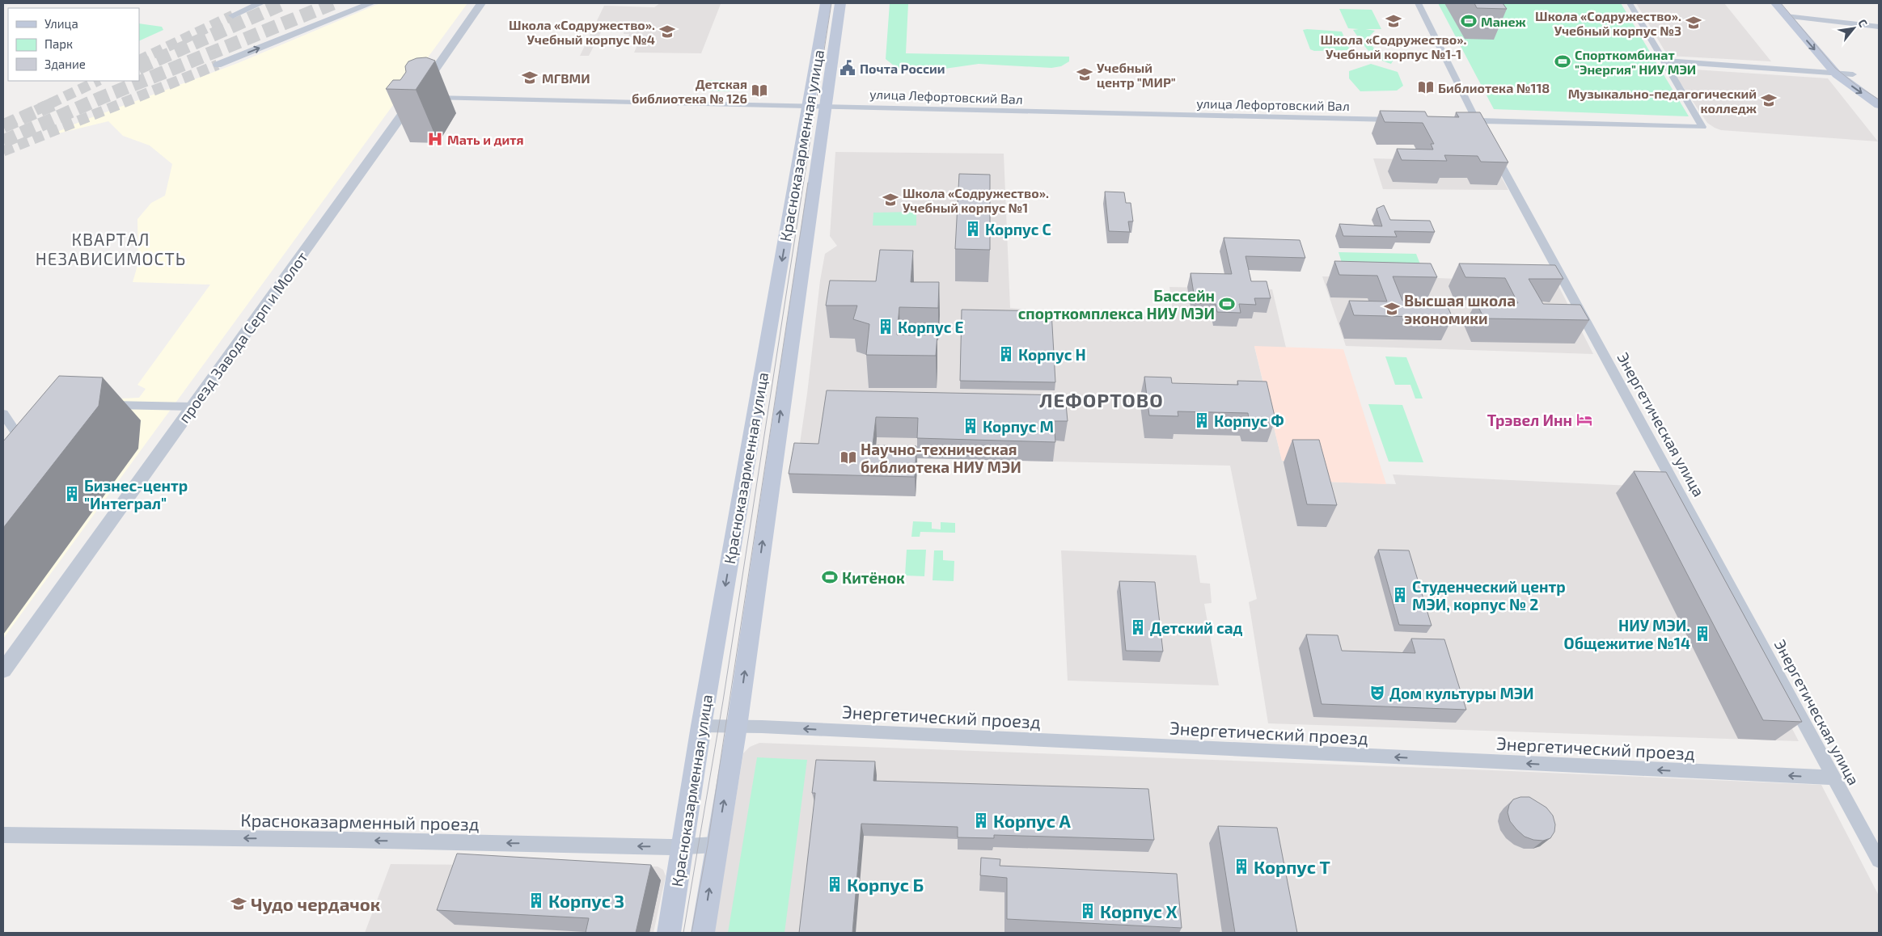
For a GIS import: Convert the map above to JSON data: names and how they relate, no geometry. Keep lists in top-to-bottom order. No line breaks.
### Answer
{"streets":{"main road":["Красноказарменная улица"],"street":["улица Лефортовский Вал","проезд Завода Серп и Молот","Энергетическая улица","Энергетический проезд","Красноказарменный проезд"]},"crossings":[["улица Лефортовский Вал","Красноказарменная улица"],["улица Лефортовский Вал","проезд Завода Серп и Молот"],["Красноказарменная улица","Энергетический проезд"],["Красноказарменная улица","Красноказарменный проезд"],["Энергетическая улица","Энергетический проезд"]],"one_way":["Энергетический проезд","Красноказарменный проезд"],"districts":["КВАРТАЛ НЕЗАВИСИМОСТЬ","ЛЕФОРТОВО"],"places":{"school or university":["Школа «Содружество». Учебный корпус №1-1","Школа «Содружество». Учебный корпус №3","Школа «Содружество». Учебный корпус №4","Учебный центр \"МИР\"","МГВМИ","Музыкально-педагогический колледж","Школа «Содружество». Учебный корпус №1","Высшая школа экономики","Чудо чердачок"],"sports":["Манеж","Спорткомбинат \"Энергия\" НИУ МЭИ","Бассейн спорткомплекса НИУ МЭИ","Китёнок"],"public building":["Почта России"],"library":["Библиотека №118","Детская библиотека № 126","Научно-техническая библиотека НИУ МЭИ"],"hospital":["Мать и дитя"],"building":["Корпус С","Корпус Е","Корпус Н","Корпус Ф","Корпус М","Бизнес-центр \"Интеграл\"","Студенческий центр МЭИ, корпус № 2","Детский сад","НИУ МЭИ. Общежитие №14","Корпус А","Корпус Т","Корпус Б","Корпус З","Корпус Х"],"hotel":["Трэвел Инн"],"theatre":["Дом культуры МЭИ"]},"legend":["Улица","Парк","Здание"],"north":"top right"}
